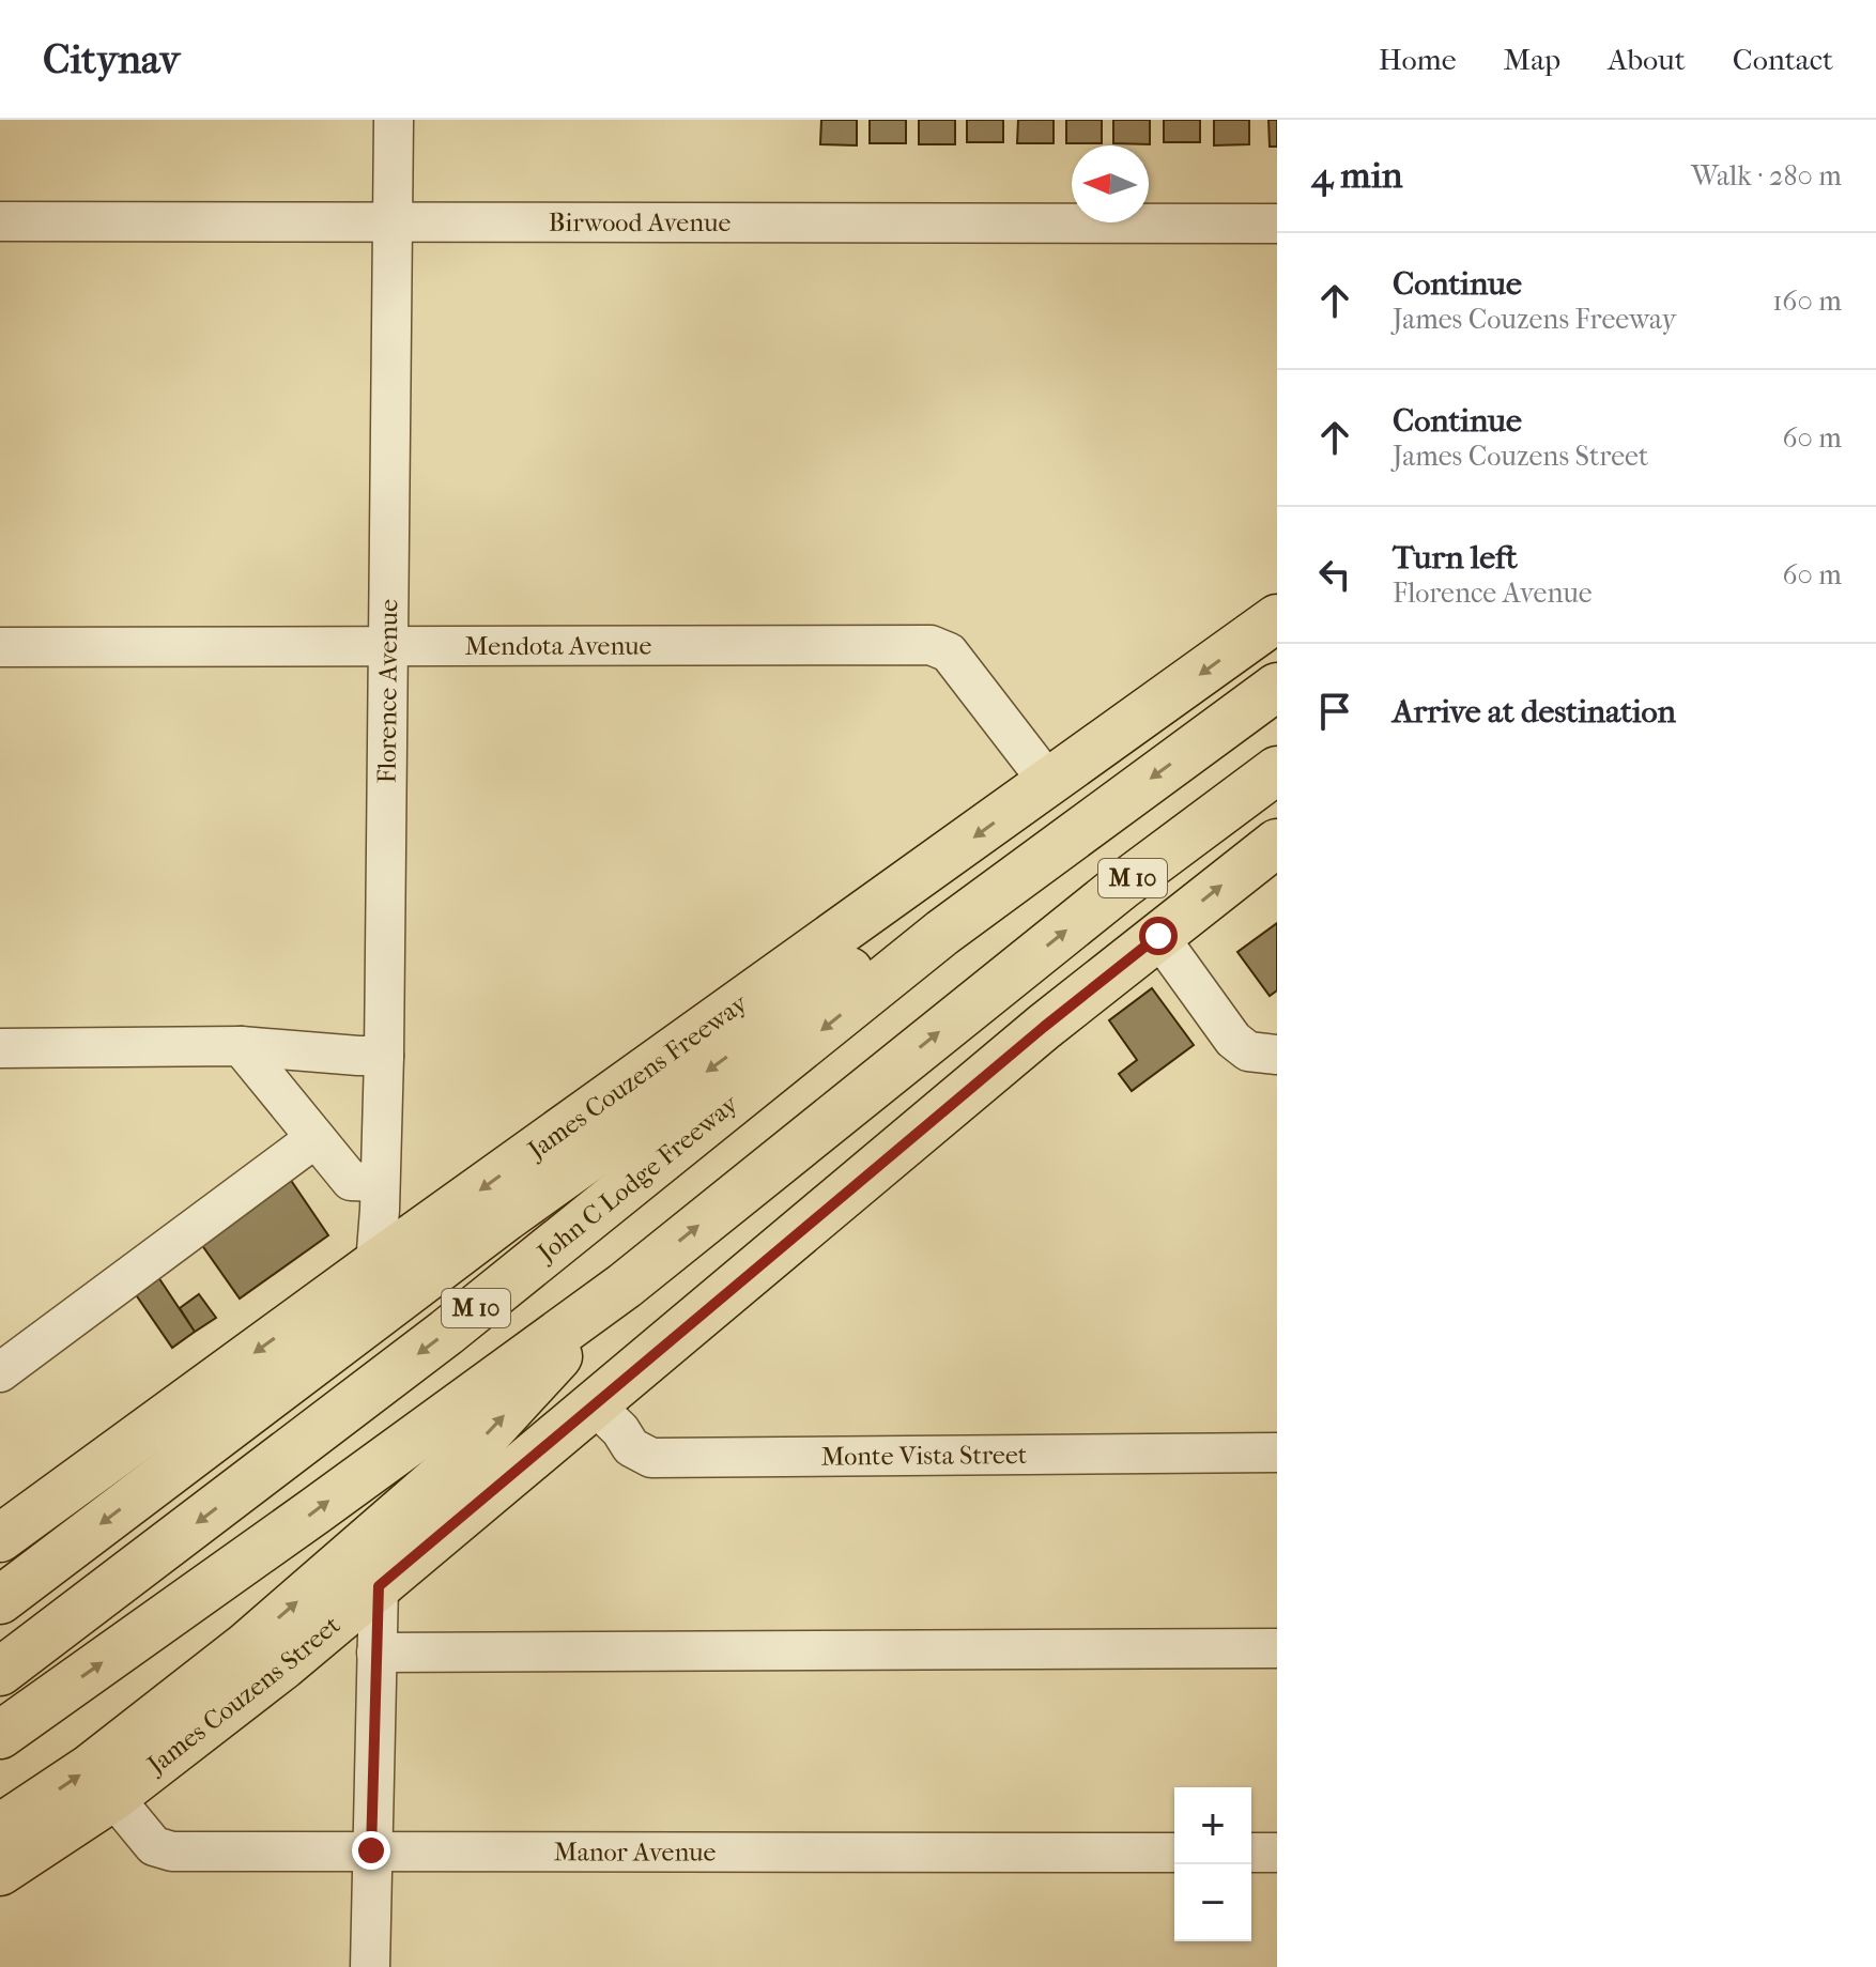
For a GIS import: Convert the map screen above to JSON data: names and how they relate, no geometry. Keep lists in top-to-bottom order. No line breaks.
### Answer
{"streets":{"main road":["M 10","James Couzens Freeway","John C Lodge Freeway","James Couzens Street"],"street":["Birwood Avenue","Mendota Avenue","Florence Avenue","Monte Vista Street","Manor Avenue"]},"crossings":[["Birwood Avenue","Florence Avenue"],["Mendota Avenue","Florence Avenue"],["Mendota Avenue","James Couzens Freeway"],["Florence Avenue","James Couzens Freeway"],["Monte Vista Street","James Couzens Street"],["James Couzens Street","Manor Avenue"]],"north":"left","page":{"header":"Citynav","nav":["Home","Map","About","Contact"],"heading":["4 min","Walk · 280 m"],"list":[["Continue","James Couzens Freeway","160 m"],["Continue","James Couzens Street","60 m"],["Turn left","Florence Avenue","60 m"],"Arrive at destination"],"map_buttons":["+","−"]}}
